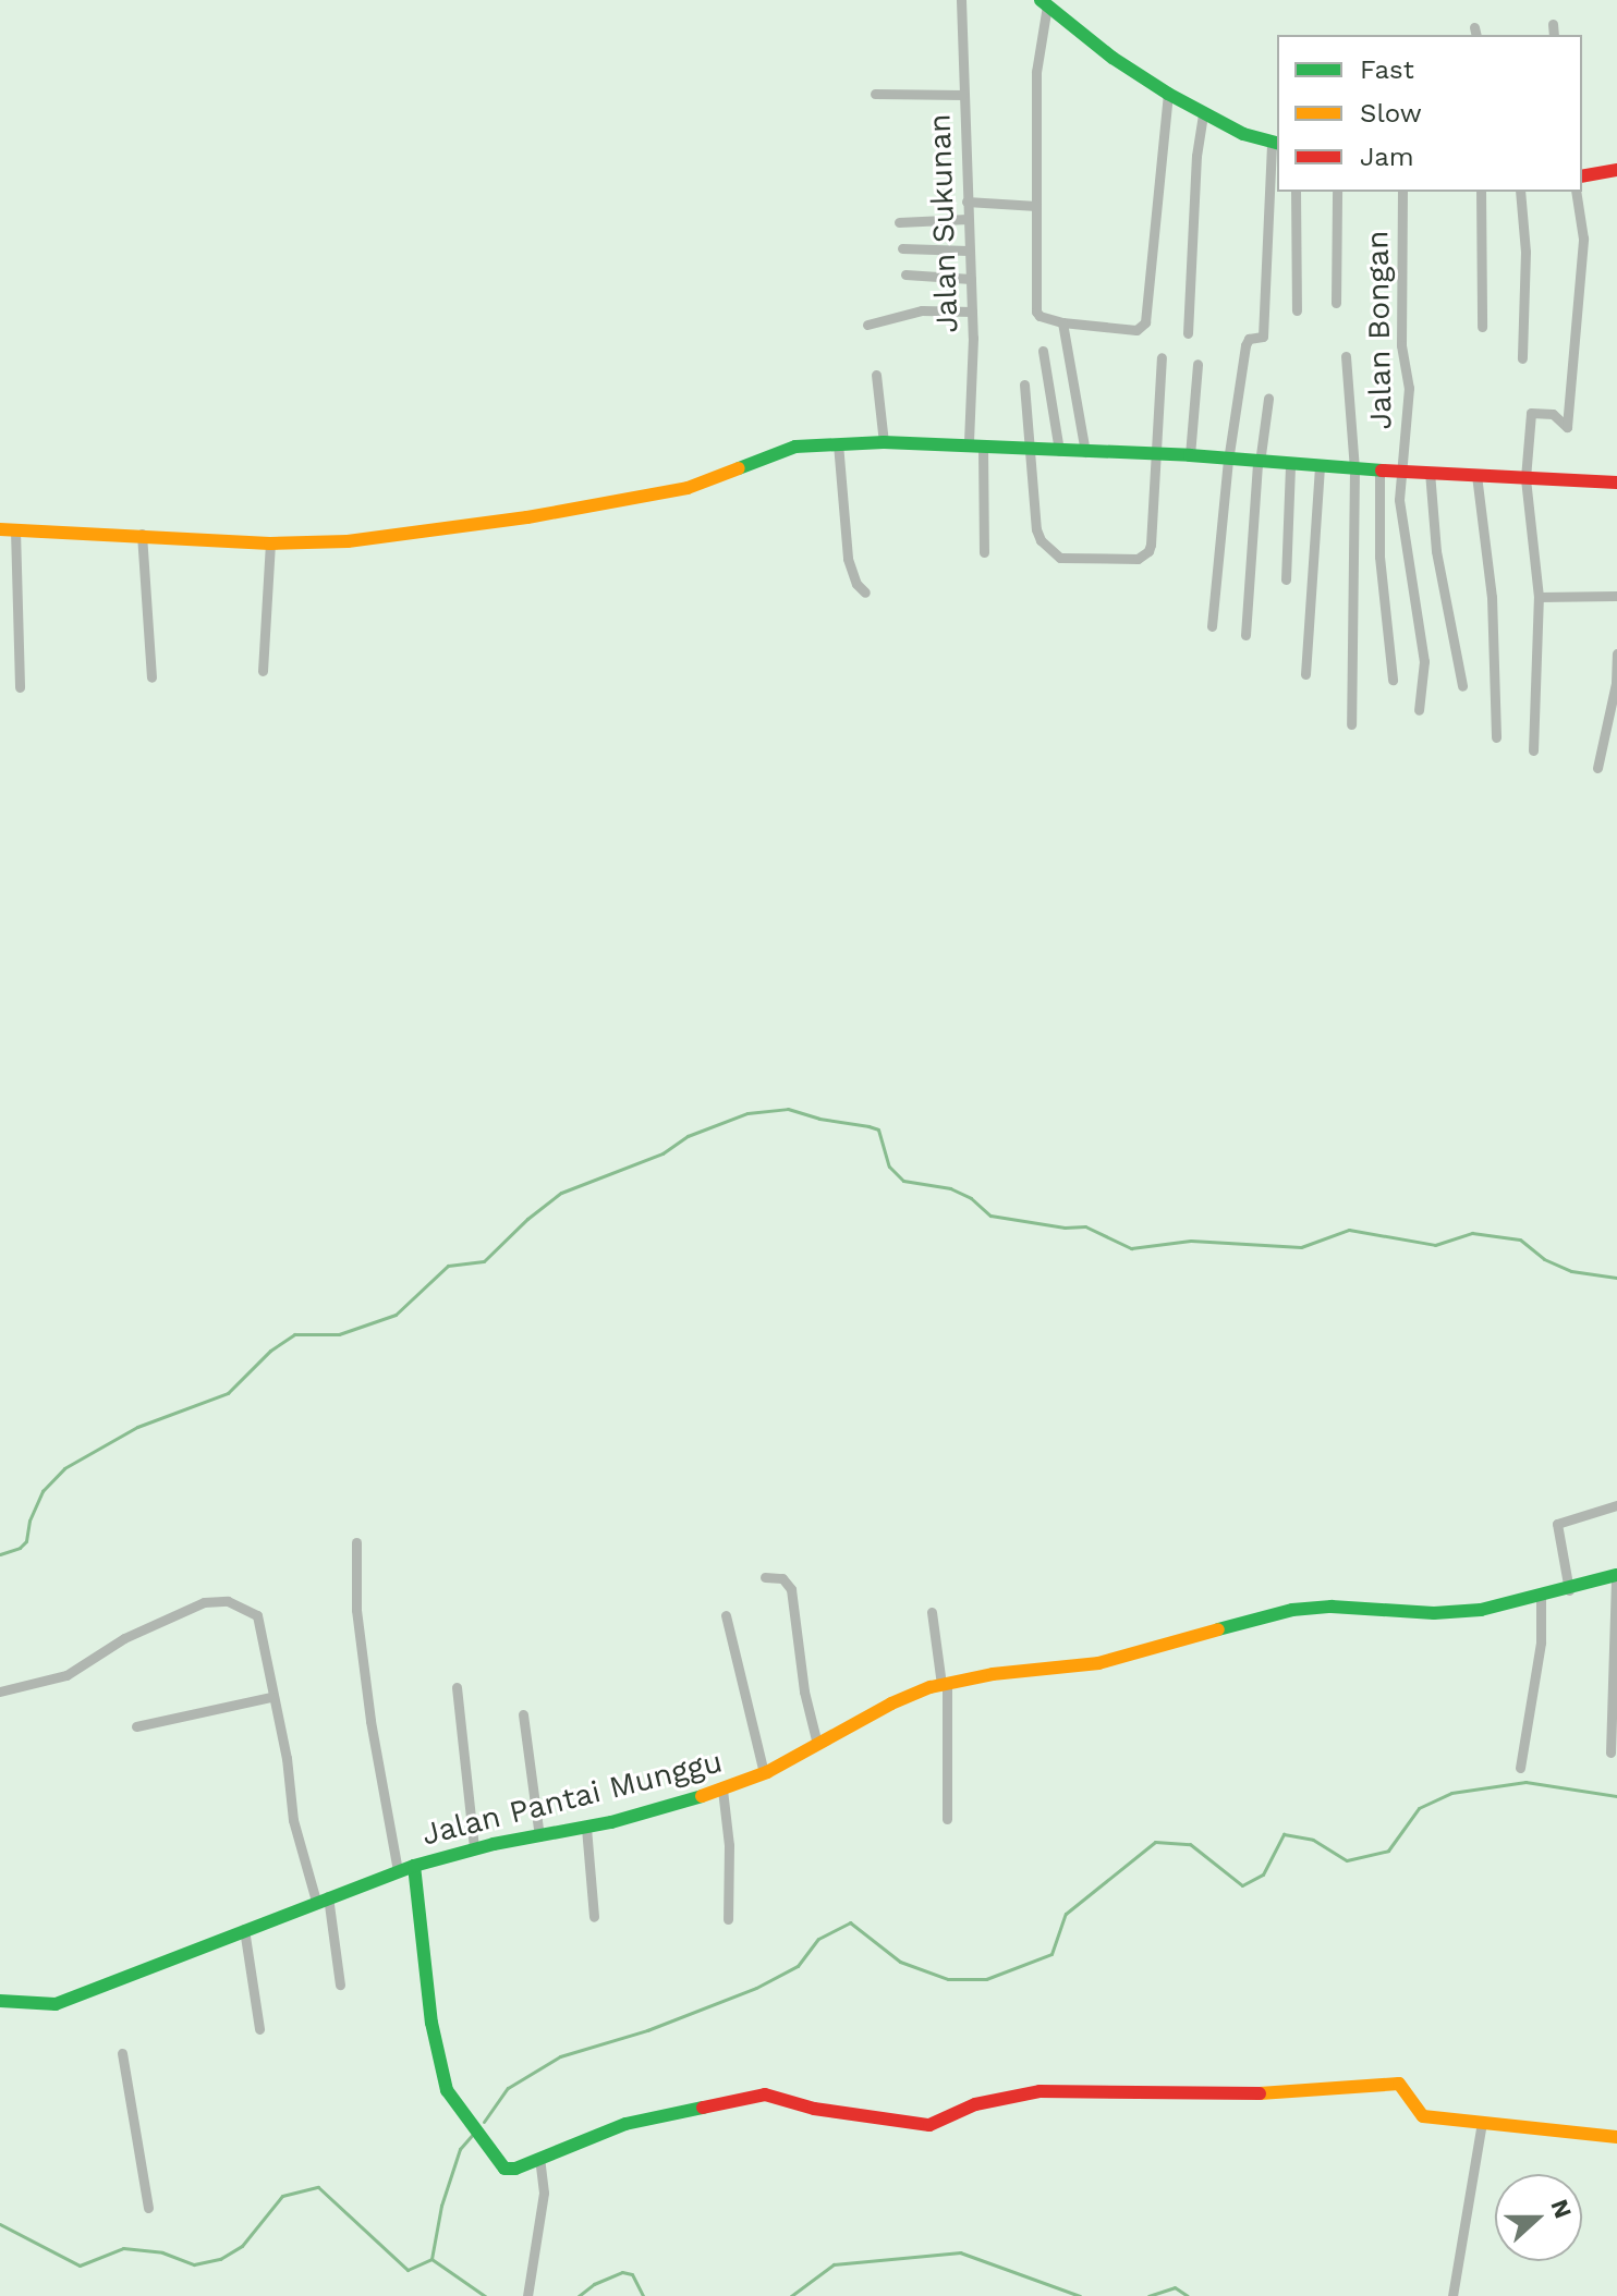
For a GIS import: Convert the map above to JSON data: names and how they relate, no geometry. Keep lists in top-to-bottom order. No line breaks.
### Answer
{"streets":{"street":["Jalan Sukunan","Jalan Bongan","Jalan Pantai Munggu"]},"legend":["Fast","Slow","Jam"],"north":"right"}
